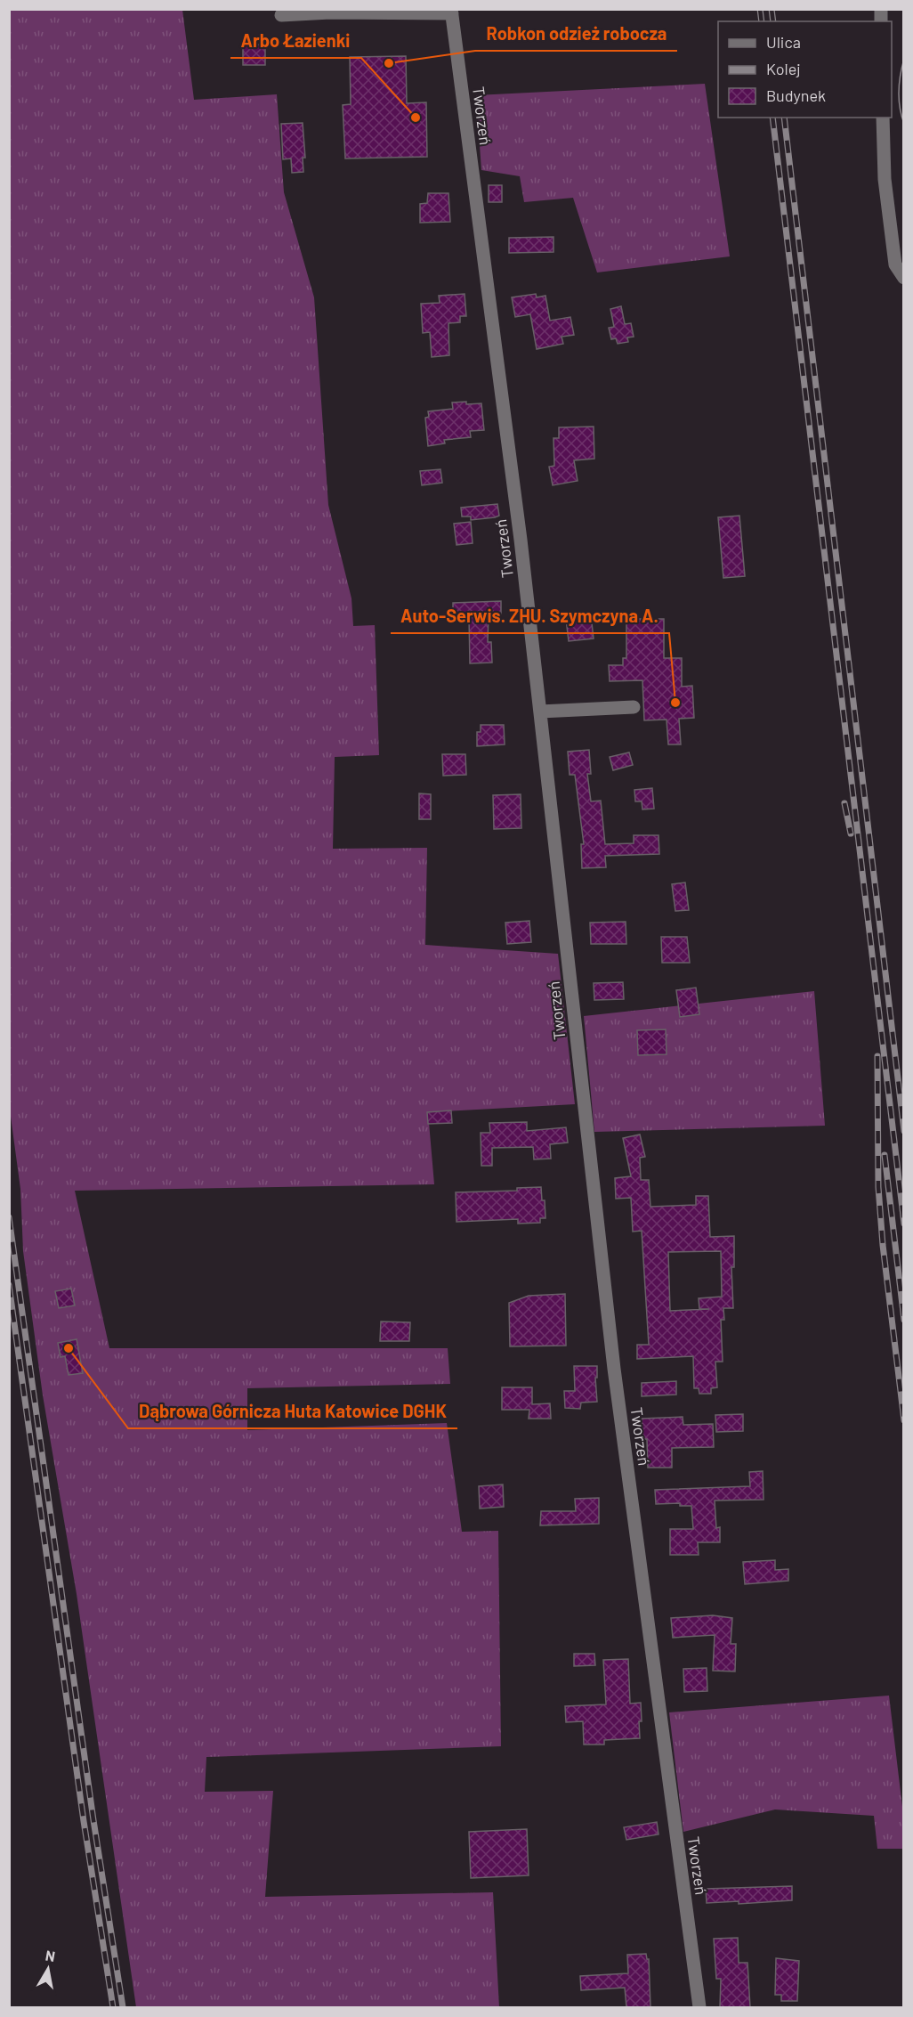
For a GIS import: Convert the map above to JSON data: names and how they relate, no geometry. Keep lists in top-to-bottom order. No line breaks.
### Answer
{"streets":{"street":["Tworzeń"]},"places":["Robkon odzież robocza","Arbo Łazienki","Auto-Serwis. ZHU. Szymczyna A.","Dąbrowa Górnicza Huta Katowice DGHK"],"legend":["Ulica","Kolej","Budynek"],"north":"top"}
